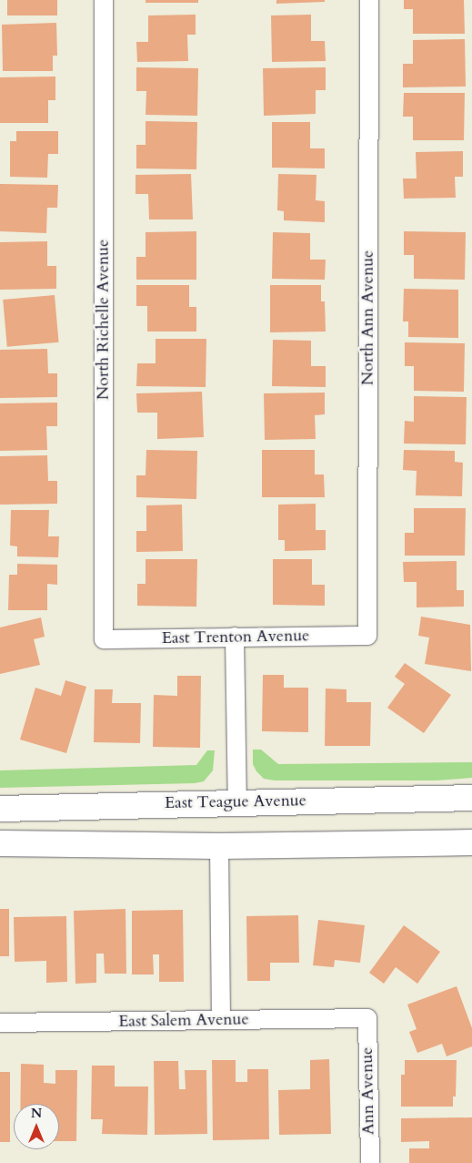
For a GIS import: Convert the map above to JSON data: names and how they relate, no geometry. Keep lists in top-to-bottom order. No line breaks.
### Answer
{"streets":{"street":["North Ann Avenue","North Richelle Avenue","East Trenton Avenue","East Teague Avenue","East Salem Avenue","Ann Avenue"]},"crossings":[["North Ann Avenue","East Trenton Avenue"],["North Richelle Avenue","East Trenton Avenue"],["East Salem Avenue","Ann Avenue"]],"north":"top"}
